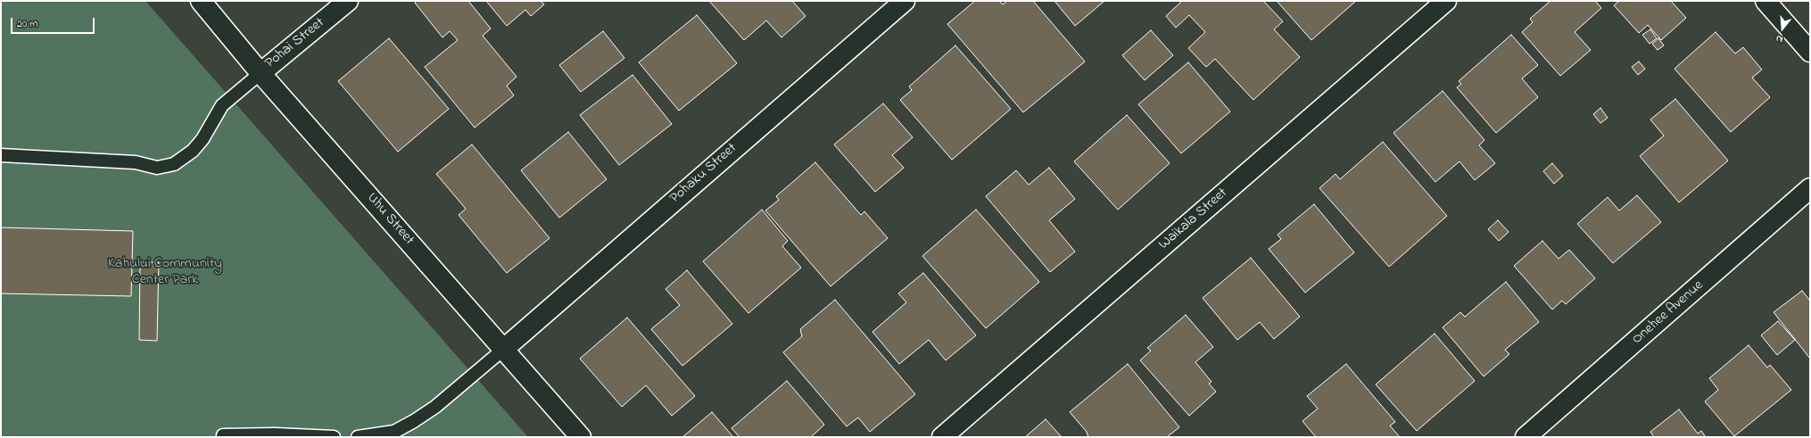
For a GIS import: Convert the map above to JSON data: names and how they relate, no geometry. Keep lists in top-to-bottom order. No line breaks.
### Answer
{"streets":{"street":["Pohai Street","Pohaku Street","Uhu Street","Waikala Street","Onehee Avenue"]},"crossings":[["Pohai Street","Uhu Street"],["Pohaku Street","Uhu Street"]],"parks":["Kahului Community Center Park"],"scale_bar":"20 m","north":"bottom"}
